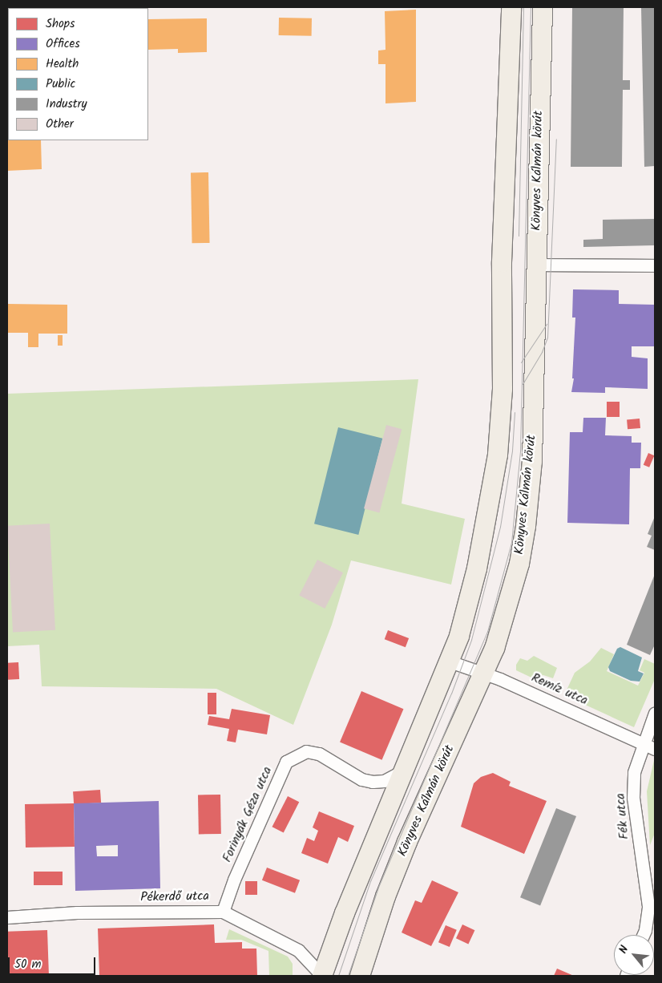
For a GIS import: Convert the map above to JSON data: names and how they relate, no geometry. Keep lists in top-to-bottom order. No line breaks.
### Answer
{"streets":{"main road":["Könyves Kálmán körút"],"street":["Remíz utca","Forinyák Géza utca","Fék utca","Pékerdő utca"]},"crossings":[["Könyves Kálmán körút","Remíz utca"],["Remíz utca","Fék utca"],["Forinyák Géza utca","Pékerdő utca"]],"legend":["Shops","Offices","Health","Public","Industry","Other"],"scale_bar":"50 m","north":"top left"}
